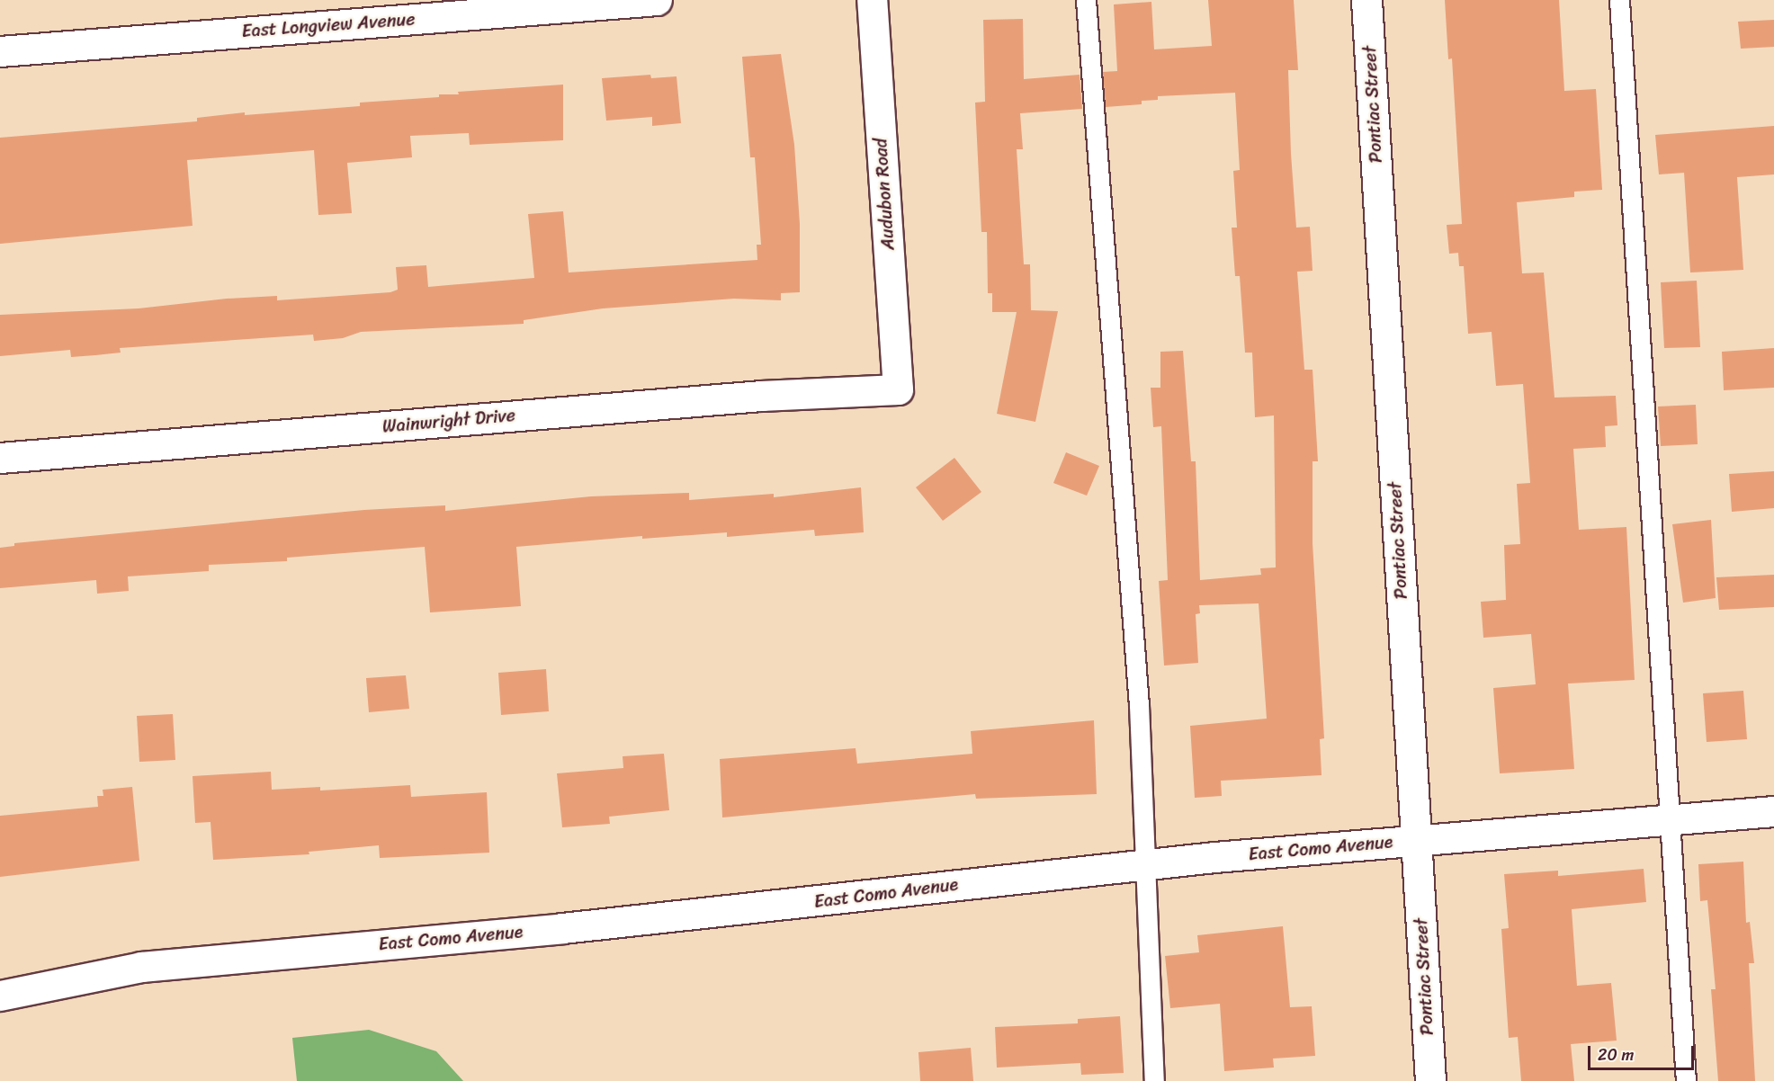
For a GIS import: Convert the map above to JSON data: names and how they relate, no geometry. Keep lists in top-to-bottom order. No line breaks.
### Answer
{"streets":{"street":["East Longview Avenue","Pontiac Street","Audubon Road","Wainwright Drive","East Como Avenue"]},"crossings":[["Pontiac Street","East Como Avenue"],["Audubon Road","Wainwright Drive"]],"scale_bar":"20 m"}
